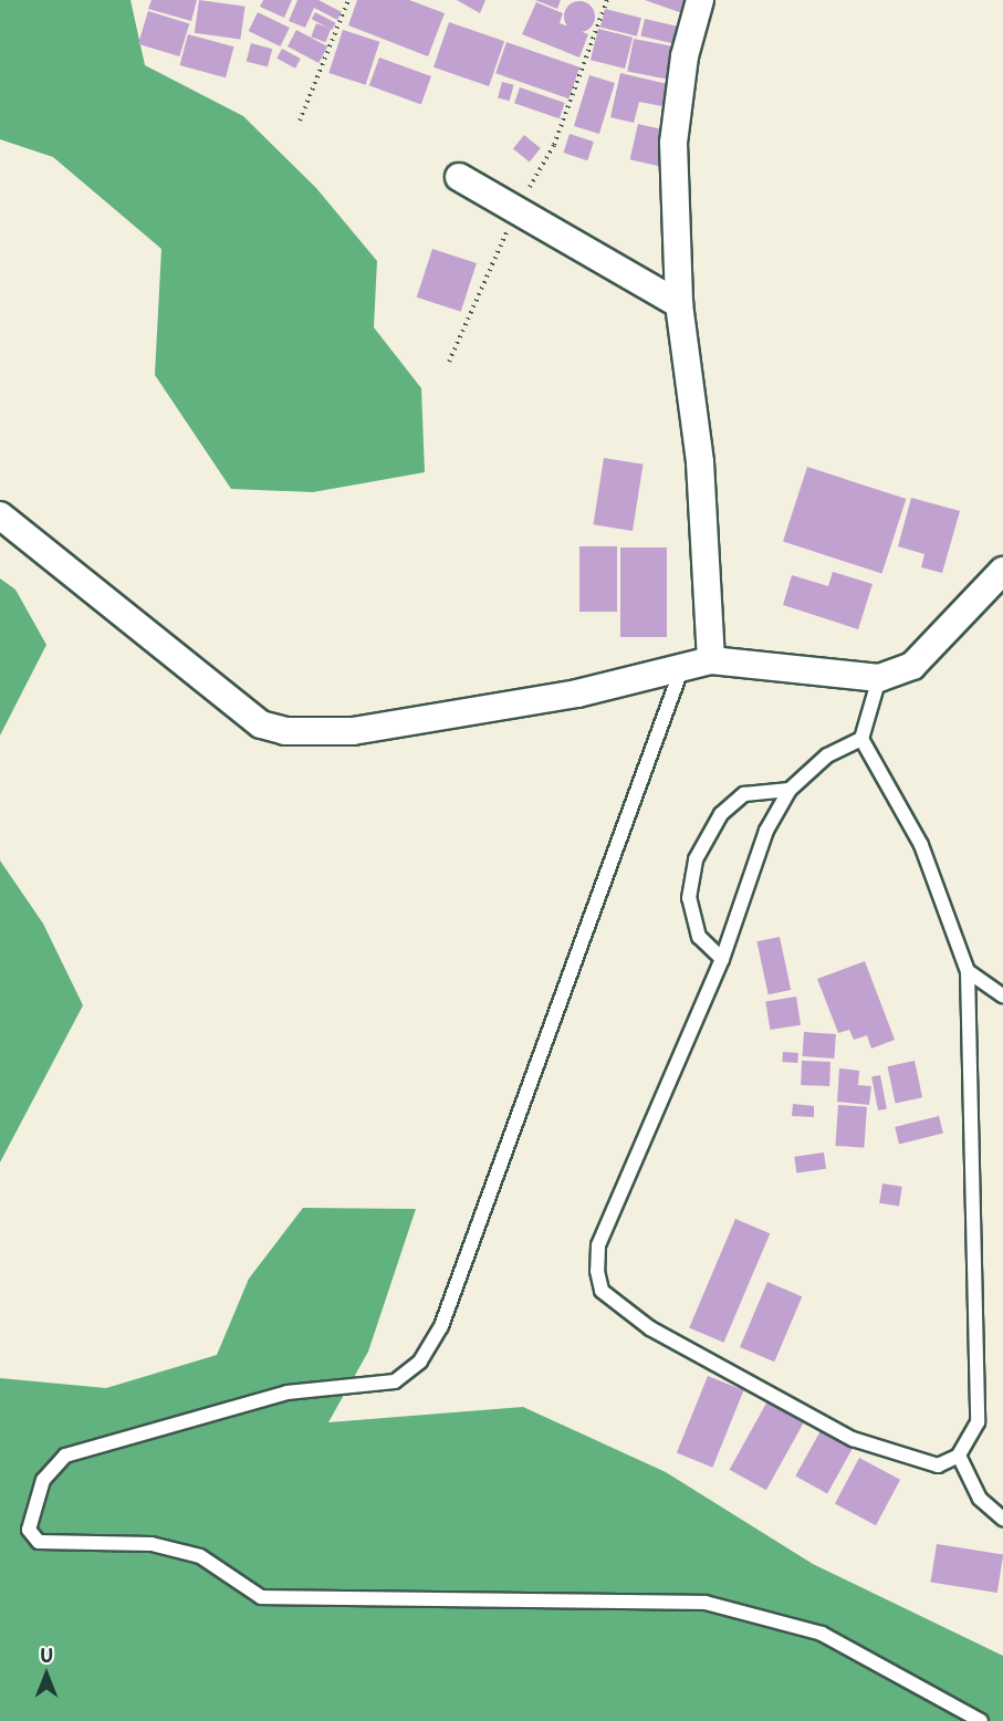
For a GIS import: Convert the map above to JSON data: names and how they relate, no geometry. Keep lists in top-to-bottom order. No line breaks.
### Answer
{"north":"top"}
